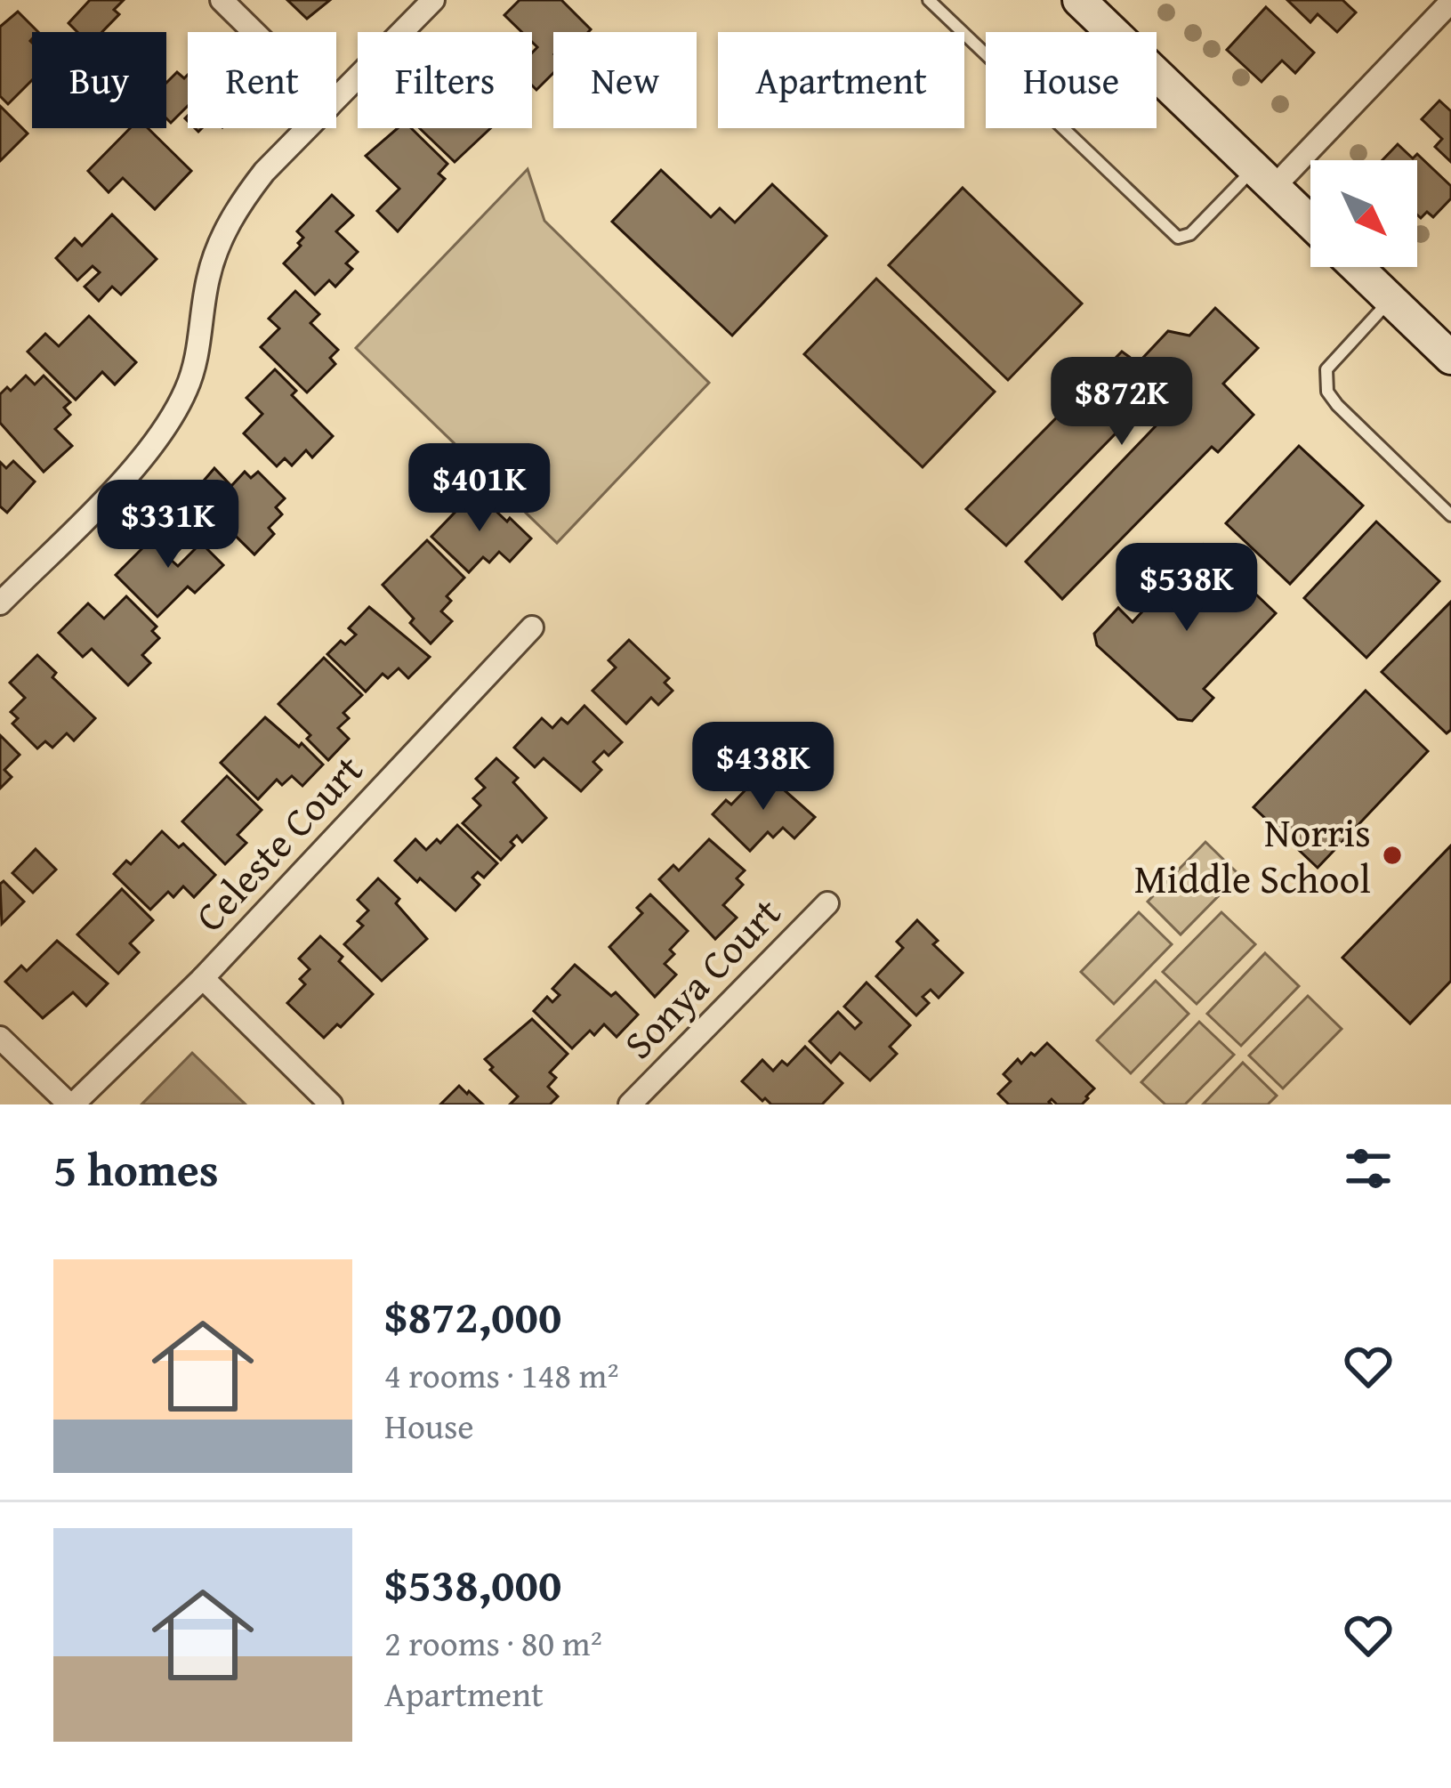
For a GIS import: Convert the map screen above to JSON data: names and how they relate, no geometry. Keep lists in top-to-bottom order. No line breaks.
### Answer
{"streets":{"street":["Celeste Court","Sonya Court"]},"places":["Norris Middle School"],"north":"bottom right","page":{"chip":["Buy","Rent","Filters","New","Apartment","House"],"price":["$872K","$401K","$331K","$538K","$438K"],"heading":"5 homes","list":[{"name":"$872,000","note":"4 rooms · 148 m² · House"},{"name":"$538,000","note":"2 rooms · 80 m² · Apartment"}]}}
